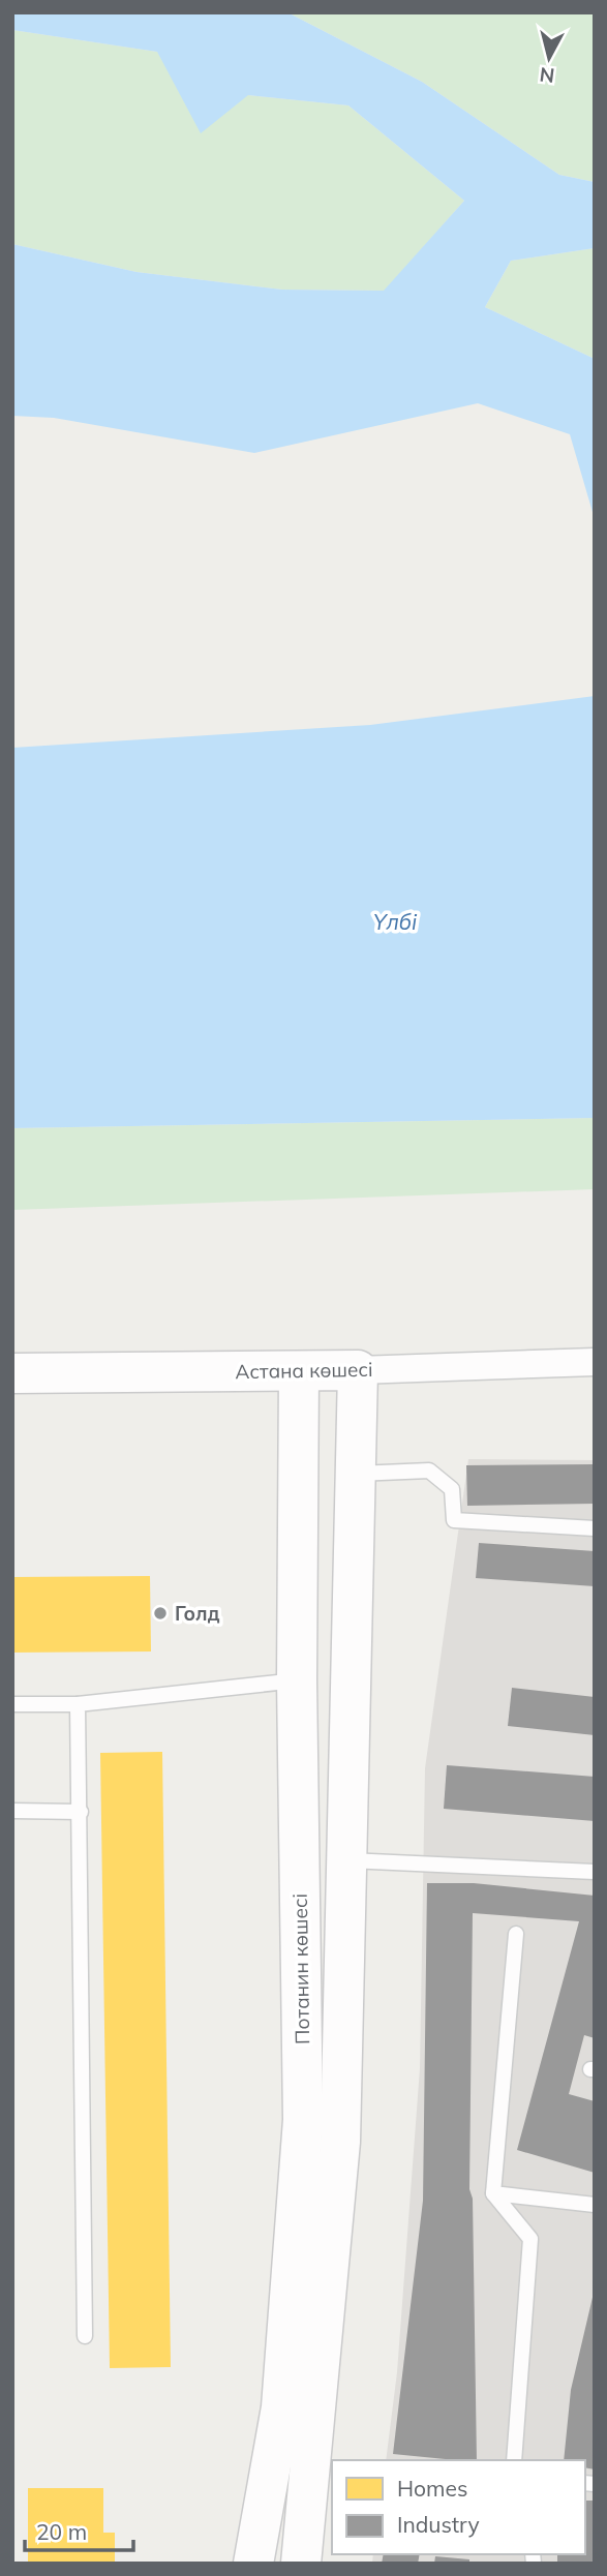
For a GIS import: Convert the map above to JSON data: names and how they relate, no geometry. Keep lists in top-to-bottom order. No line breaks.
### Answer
{"streets":{"main road":["Астана көшесі","Потанин көшесі"]},"crossings":[["Астана көшесі","Потанин көшесі"]],"water":["Үлбі"],"places":["Голд"],"legend":["Homes","Industry"],"scale_bar":"20 m","north":"bottom"}
